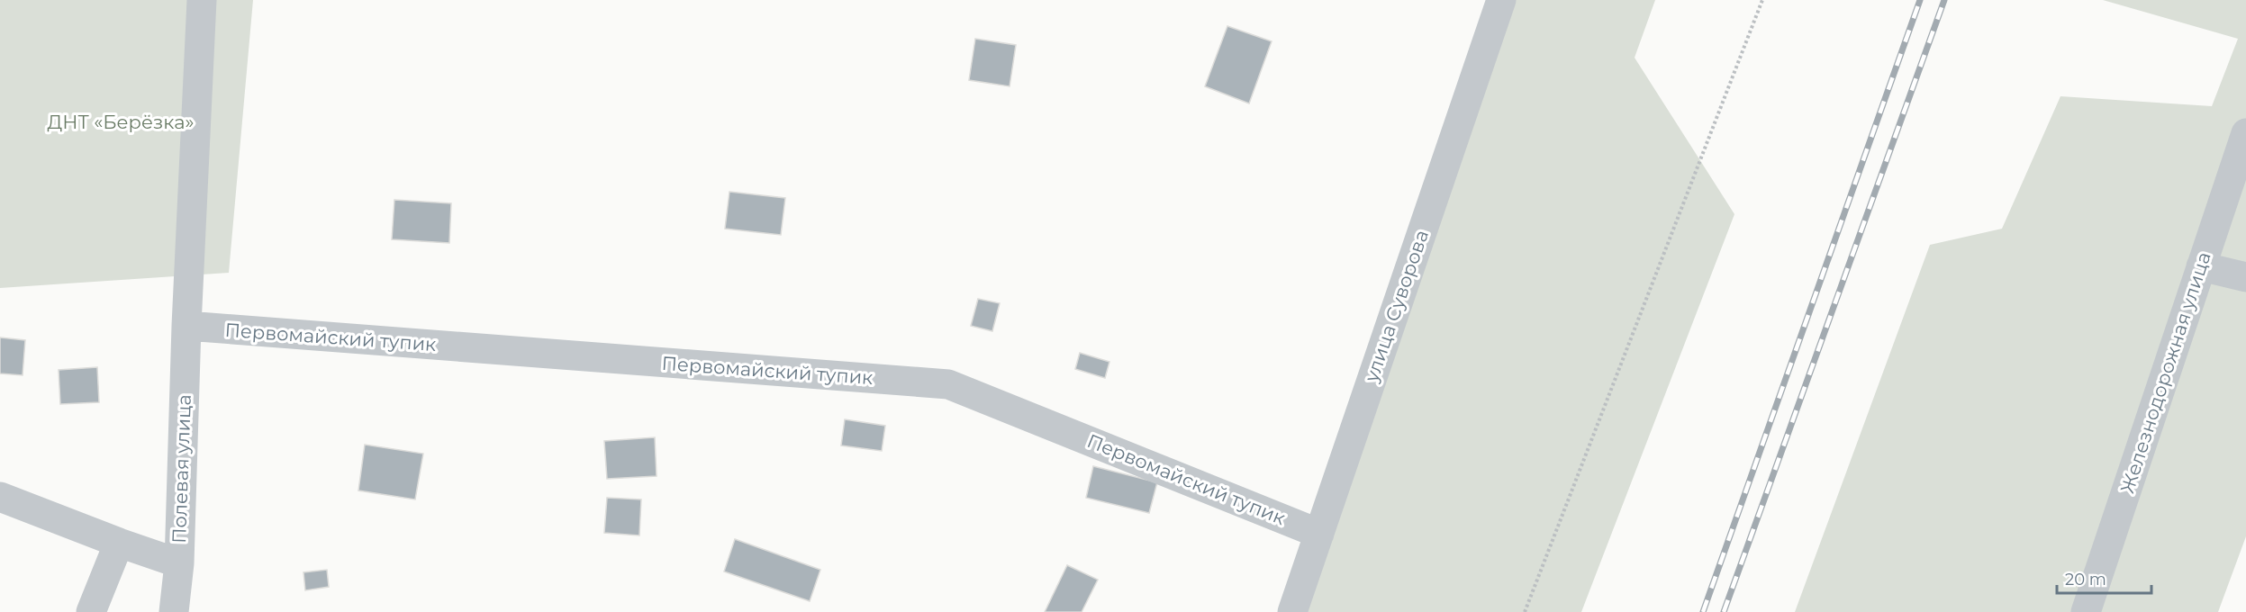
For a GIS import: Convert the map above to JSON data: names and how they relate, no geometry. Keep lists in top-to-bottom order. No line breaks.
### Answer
{"streets":{"street":["улица Суворова","Первомайский тупик","Железнодорожная улица","Полевая улица"]},"crossings":[["улица Суворова","Первомайский тупик"],["Первомайский тупик","Полевая улица"]],"parks":["ДНТ «Берёзка»"],"scale_bar":"20 m"}
